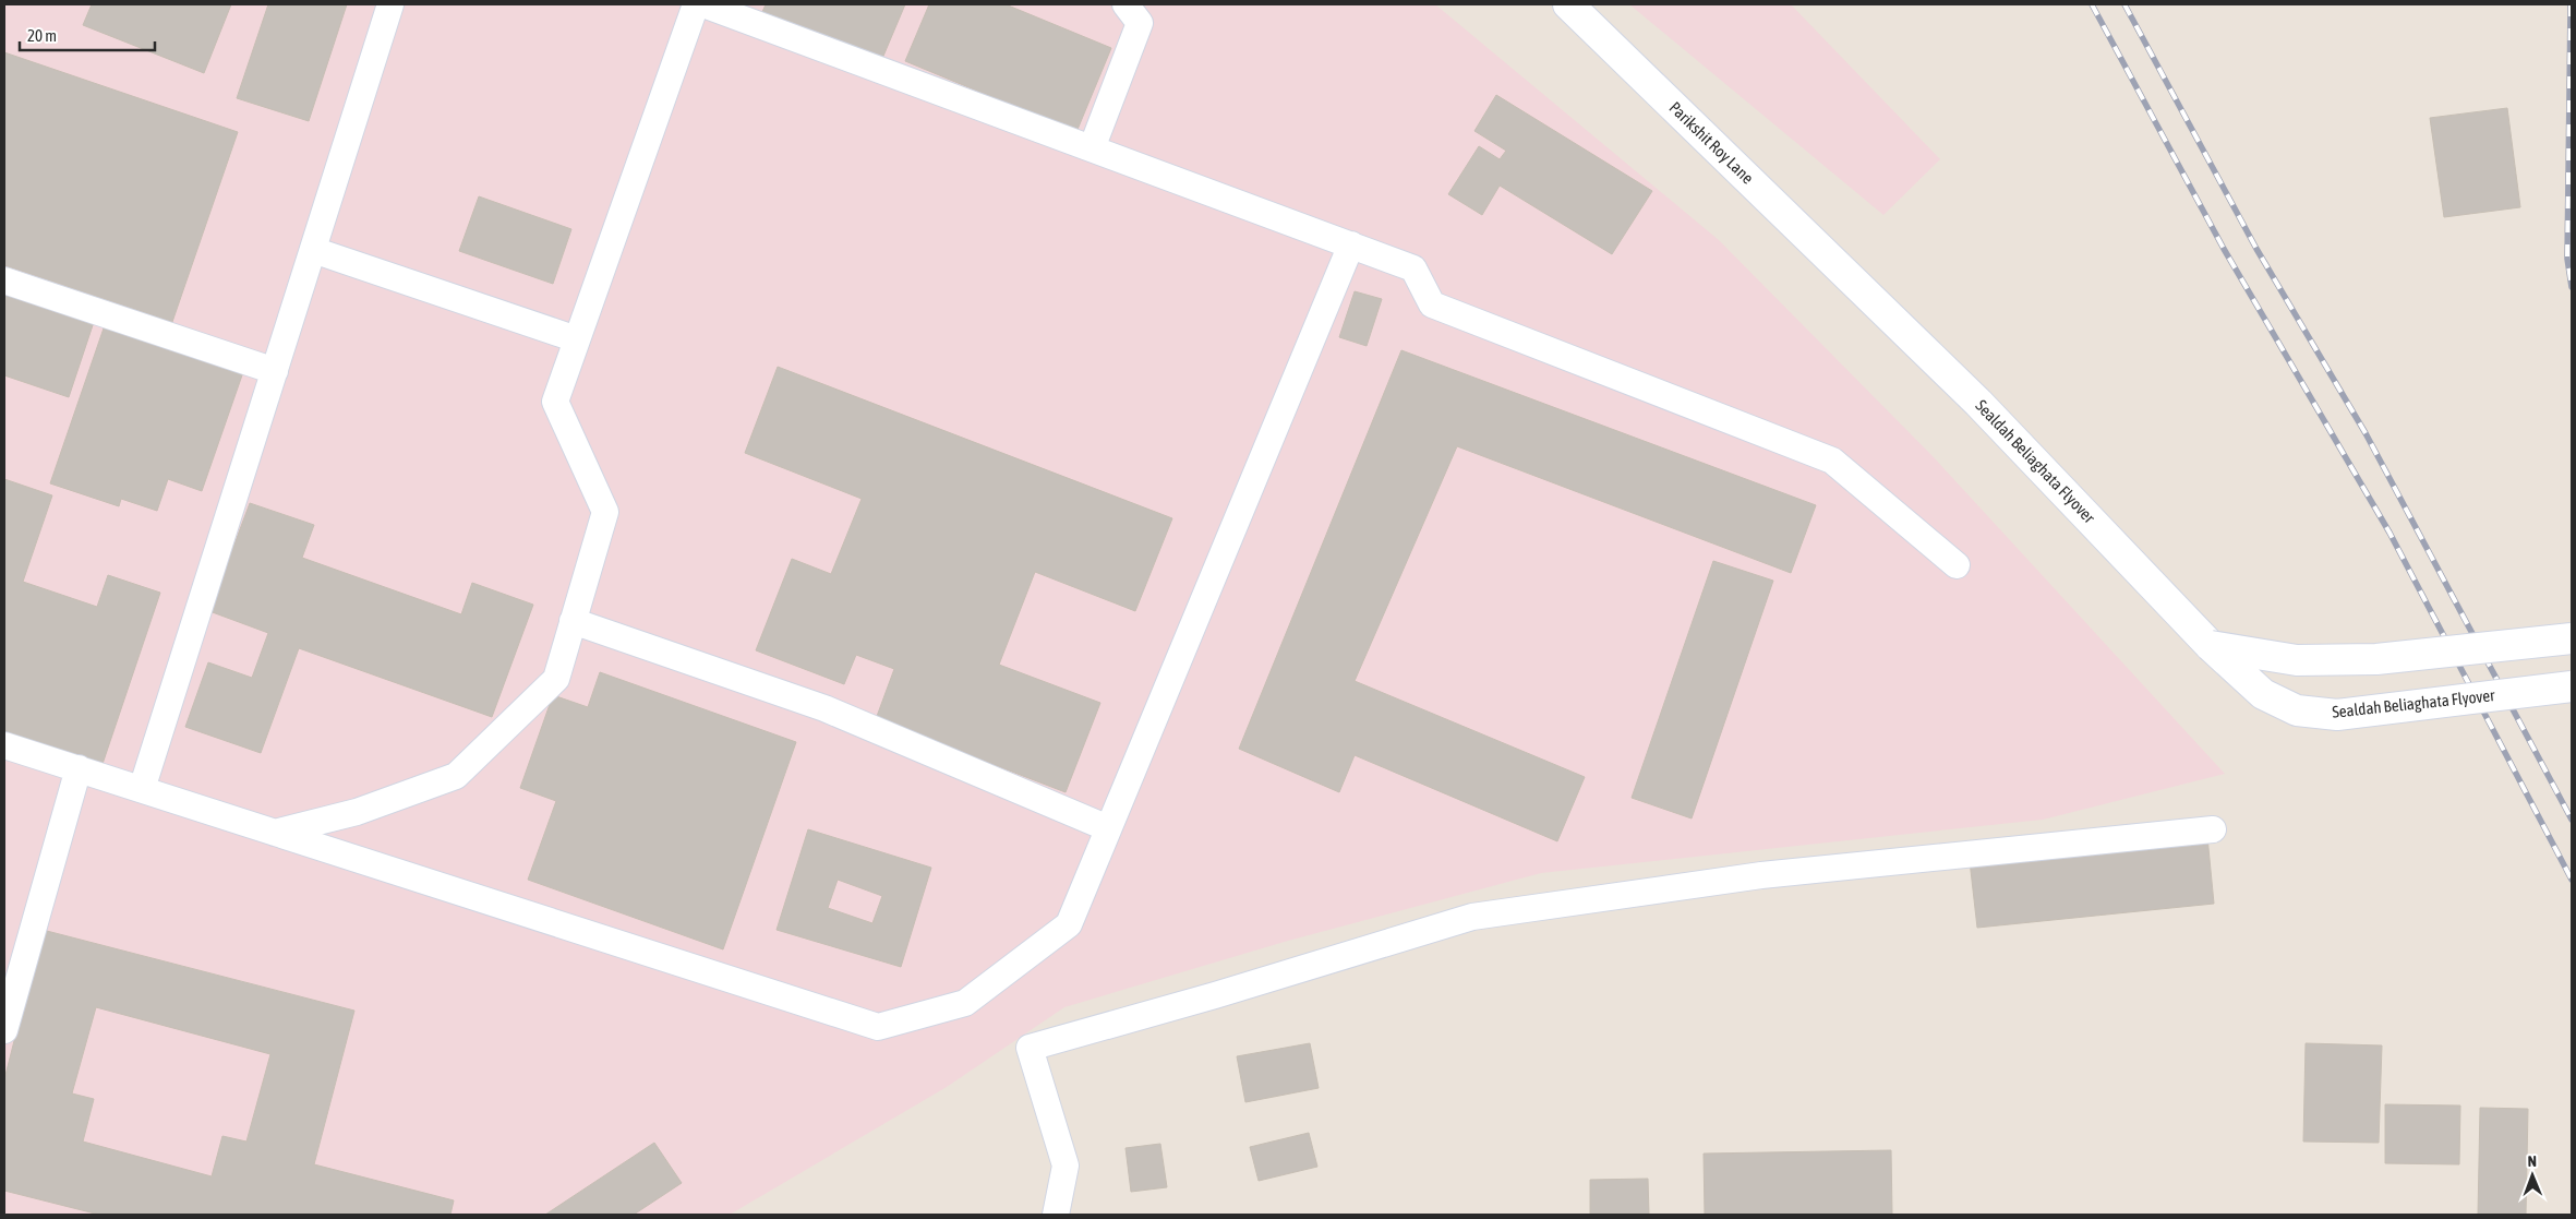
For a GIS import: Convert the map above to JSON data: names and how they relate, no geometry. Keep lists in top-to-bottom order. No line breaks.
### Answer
{"streets":{"main road":["Parikshit Roy Lane","Sealdah Beliaghata Flyover"]},"crossings":[["Parikshit Roy Lane","Sealdah Beliaghata Flyover"]],"scale_bar":"20 m","north":"top"}
